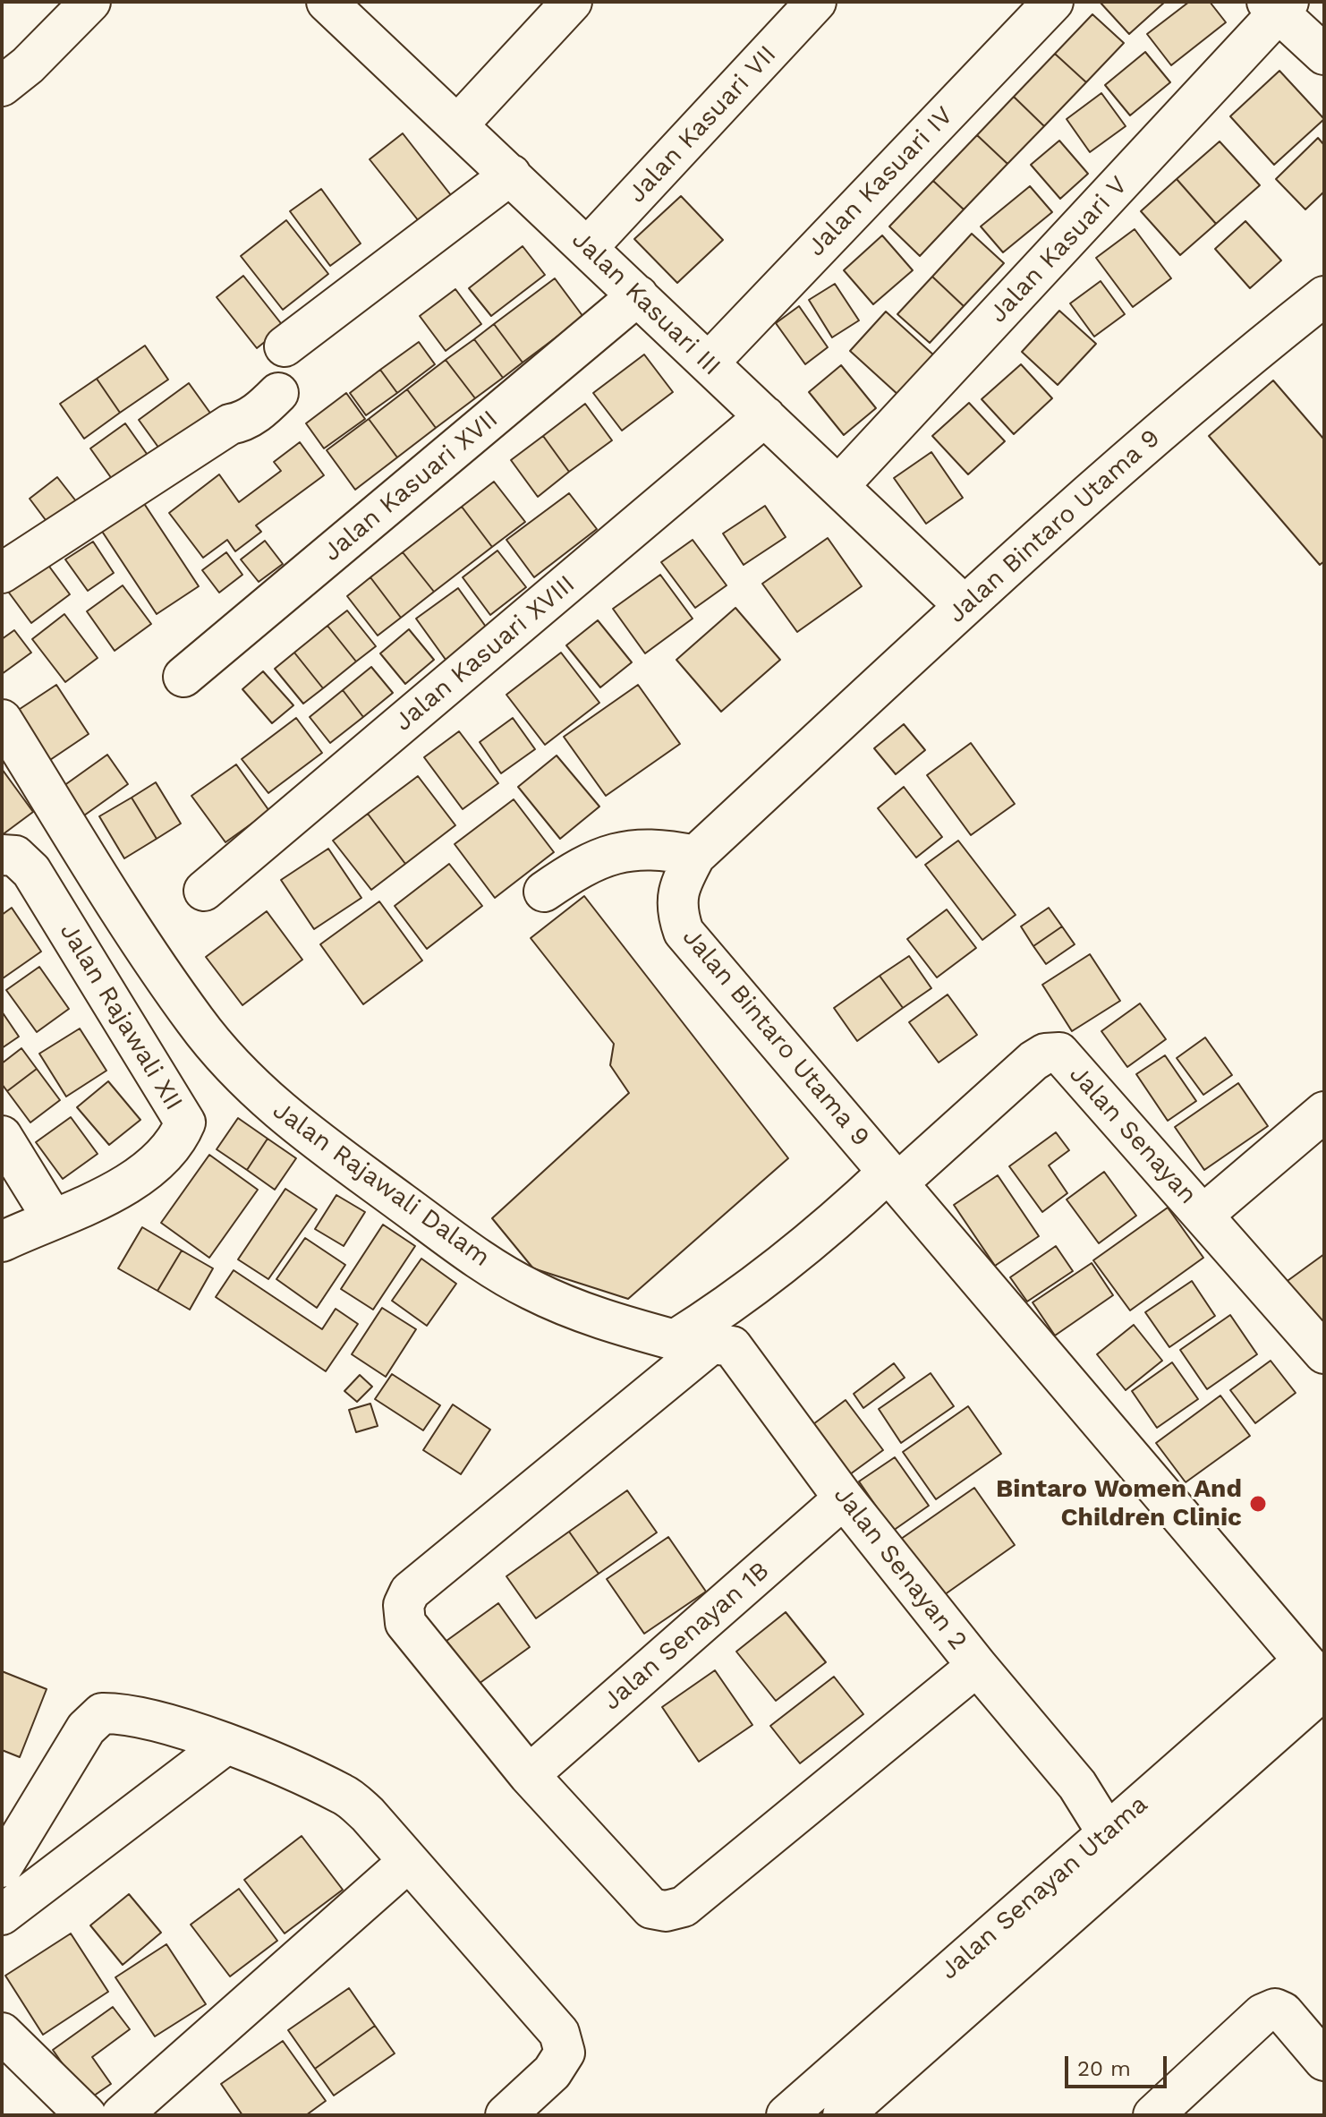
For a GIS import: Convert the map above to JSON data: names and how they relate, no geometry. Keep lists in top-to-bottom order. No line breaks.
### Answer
{"streets":{"street":["Jalan Kasuari VII","Jalan Kasuari IV","Jalan Kasuari V","Jalan Kasuari III","Jalan Kasuari XVII","Jalan Bintaro Utama 9","Jalan Kasuari XVIII","Jalan Rajawali XII","Jalan Senayan","Jalan Rajawali Dalam","Jalan Senayan 2","Jalan Senayan 1B","Jalan Senayan Utama"]},"crossings":[["Jalan Kasuari VII","Jalan Kasuari III"],["Jalan Kasuari IV","Jalan Kasuari III"],["Jalan Kasuari V","Jalan Kasuari III"],["Jalan Kasuari III","Jalan Kasuari XVII"],["Jalan Kasuari III","Jalan Bintaro Utama 9"],["Jalan Kasuari III","Jalan Kasuari XVIII"],["Jalan Bintaro Utama 9","Jalan Senayan"],["Jalan Bintaro Utama 9","Jalan Rajawali Dalam"],["Jalan Bintaro Utama 9","Jalan Senayan Utama"],["Jalan Senayan","Jalan Rajawali Dalam"],["Jalan Senayan 2","Jalan Senayan 1B"],["Jalan Senayan 2","Jalan Senayan Utama"]],"places":["Bintaro Women And Children Clinic"],"scale_bar":"20 m"}
